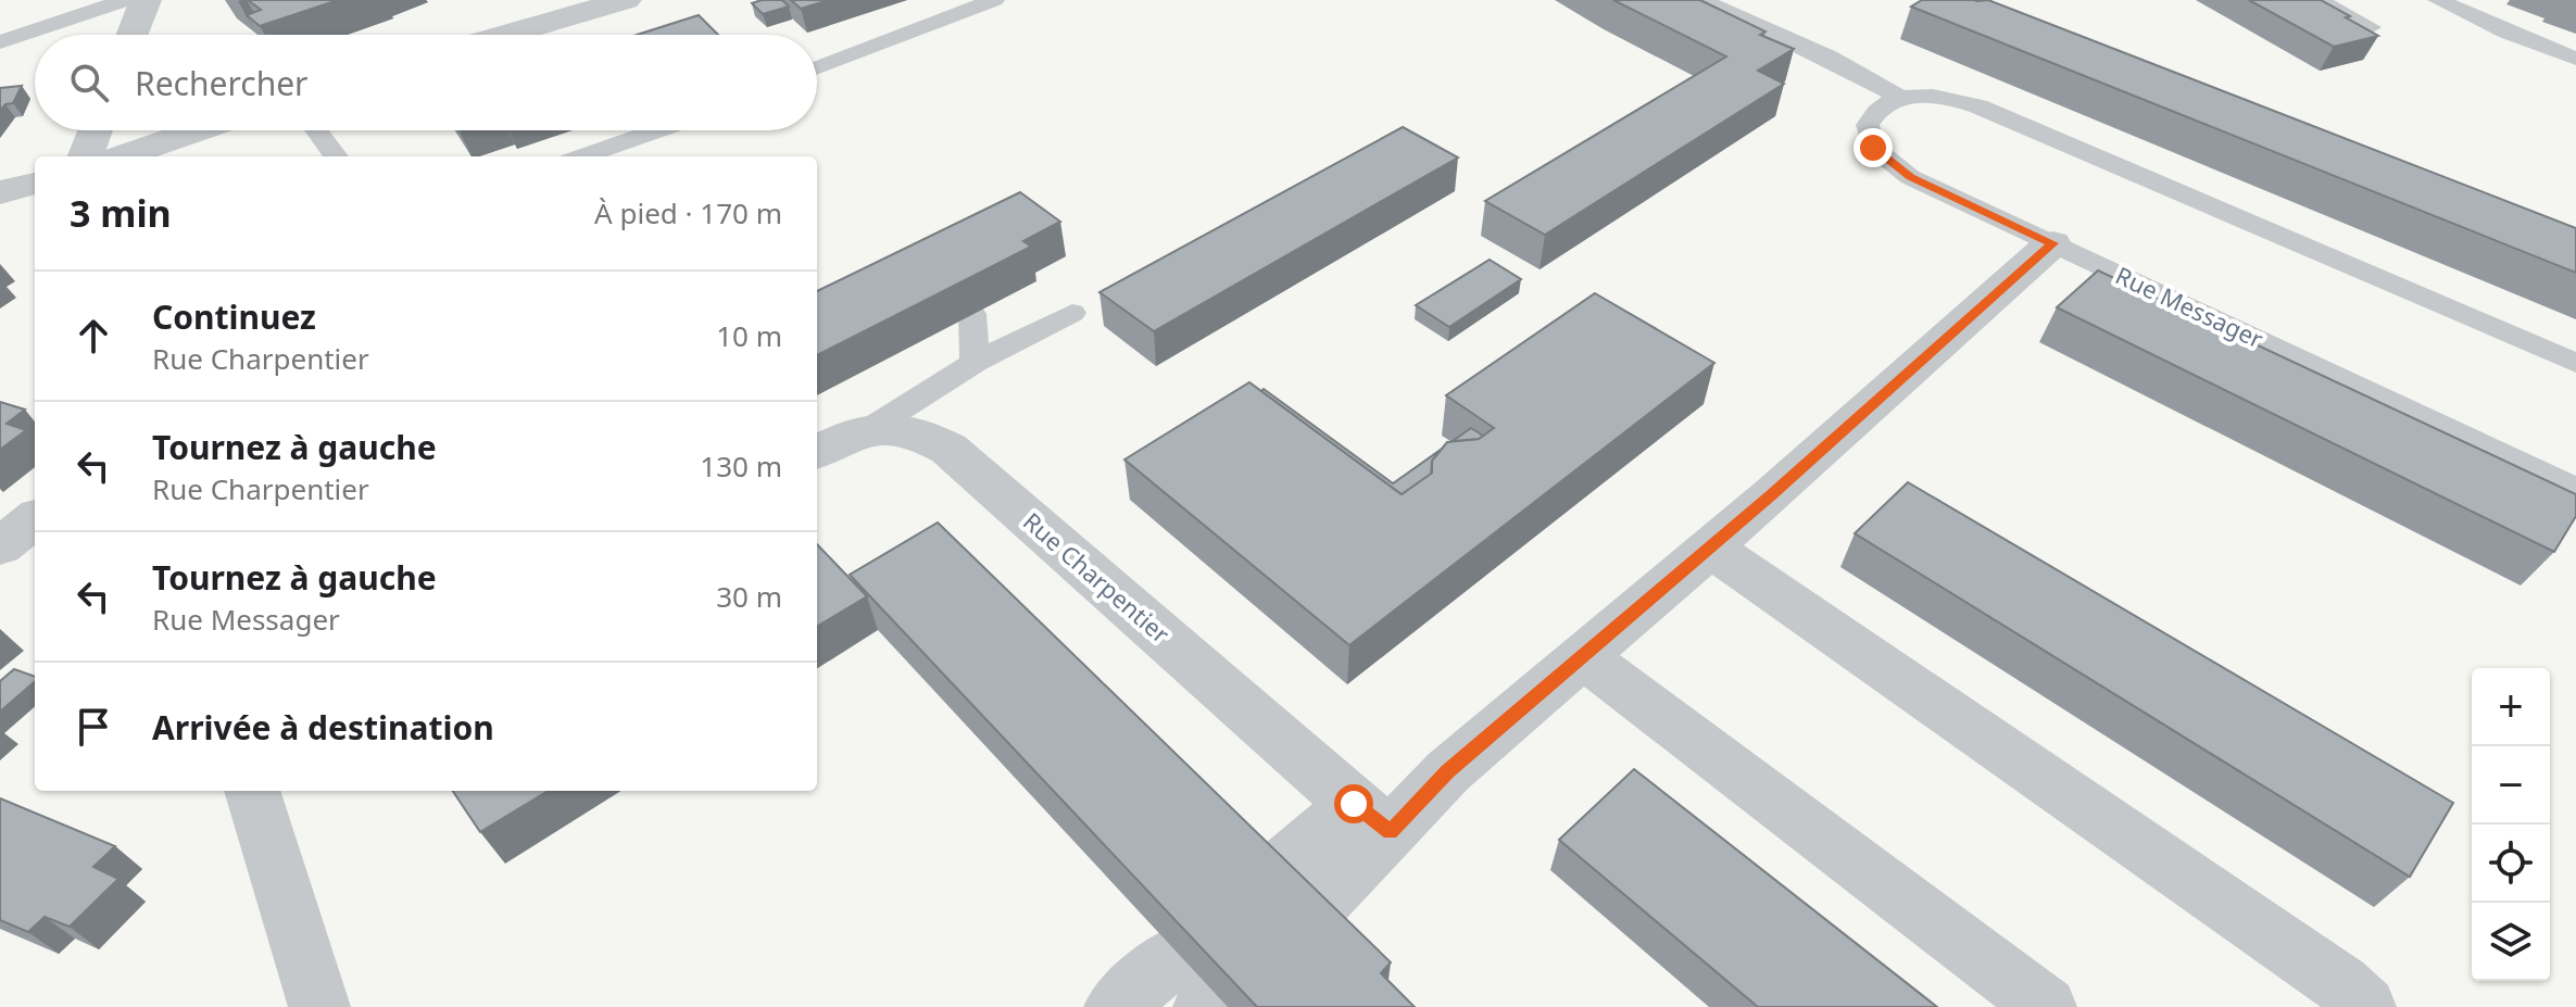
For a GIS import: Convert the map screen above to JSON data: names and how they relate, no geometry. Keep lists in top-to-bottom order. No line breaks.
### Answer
{"streets":{"street":["Rue Charpentier"],"lane":["Rue Messager"]},"page":{"search":"Rechercher","heading":["3 min","À pied · 170 m"],"list":[["Continuez","Rue Charpentier","10 m"],["Tournez à gauche","Rue Charpentier","130 m"],["Tournez à gauche","Rue Messager","30 m"],"Arrivée à destination"],"map_buttons":["+","−"]}}
